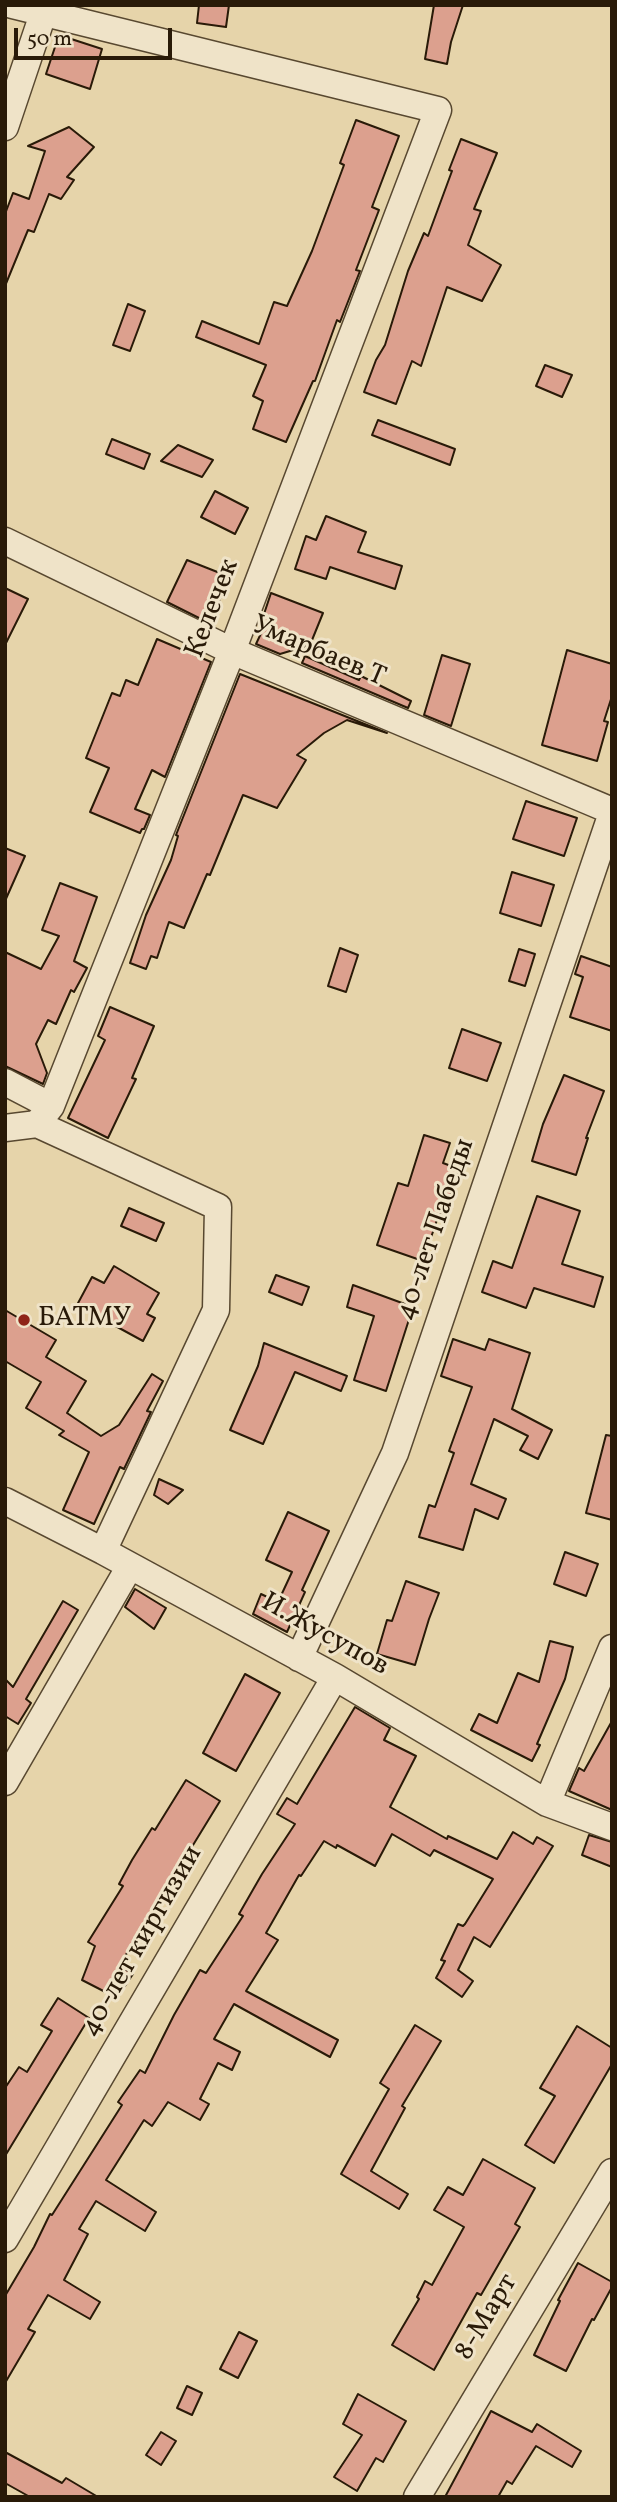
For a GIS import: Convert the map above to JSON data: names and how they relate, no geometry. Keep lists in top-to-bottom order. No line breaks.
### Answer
{"streets":{"street":["Келечек","Умарбаев Т","40-лет Пабеды","И.Жусупов","40-лет киргизии","8-Март"]},"crossings":[["Келечек","Умарбаев Т"],["Умарбаев Т","40-лет Пабеды"],["40-лет Пабеды","И.Жусупов"],["И.Жусупов","40-лет киргизии"]],"places":["БАТМУ"],"scale_bar":"50 m"}
